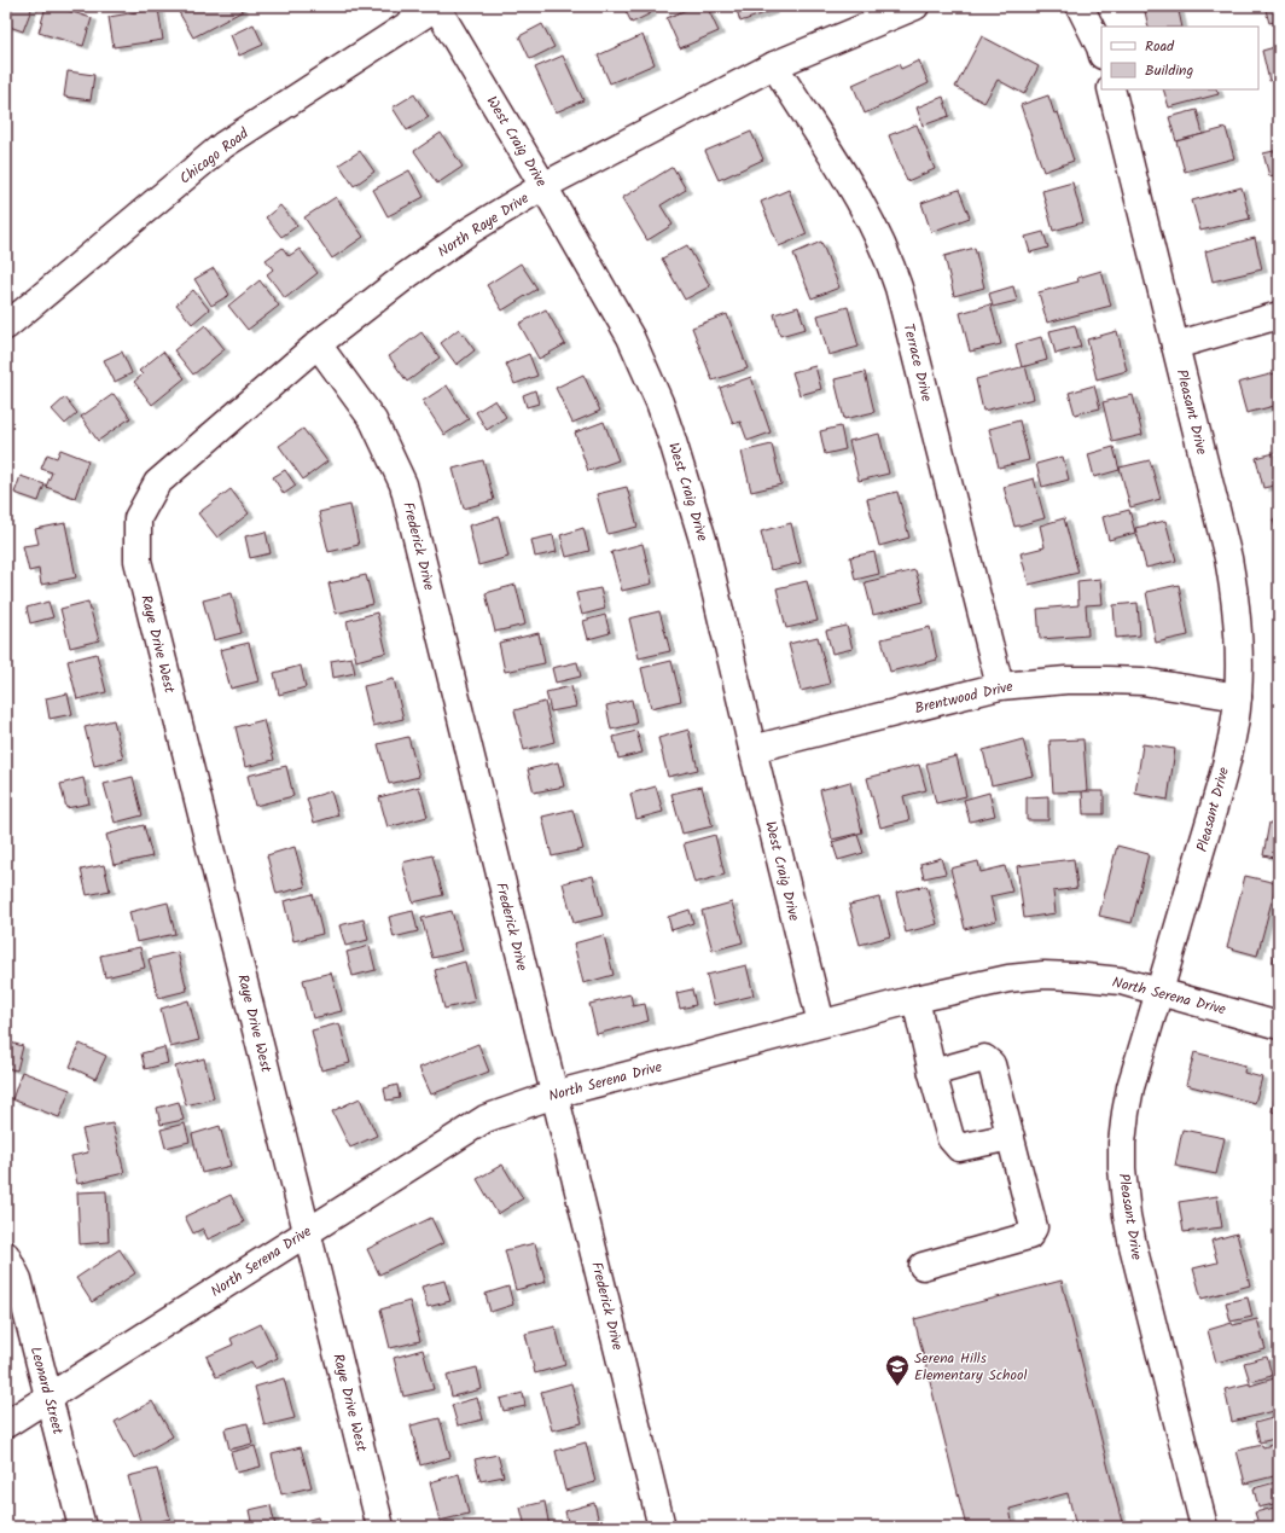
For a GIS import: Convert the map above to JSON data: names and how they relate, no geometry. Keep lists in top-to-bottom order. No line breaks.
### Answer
{"streets":{"street":["West Craig Drive","Chicago Road","North Raye Drive","Terrace Drive","Pleasant Drive","Frederick Drive","Raye Drive West","Brentwood Drive","North Serena Drive","Leonard Street"]},"crossings":[["West Craig Drive","Chicago Road"],["West Craig Drive","North Raye Drive"],["West Craig Drive","Brentwood Drive"],["West Craig Drive","North Serena Drive"],["North Raye Drive","Terrace Drive"],["North Raye Drive","Frederick Drive"],["North Raye Drive","Raye Drive West"],["Terrace Drive","Brentwood Drive"],["Pleasant Drive","Brentwood Drive"],["Pleasant Drive","North Serena Drive"],["Frederick Drive","North Serena Drive"],["Raye Drive West","North Serena Drive"],["North Serena Drive","Leonard Street"]],"places":{"school or university":["Serena Hills Elementary School"]},"legend":["Road","Building"]}
